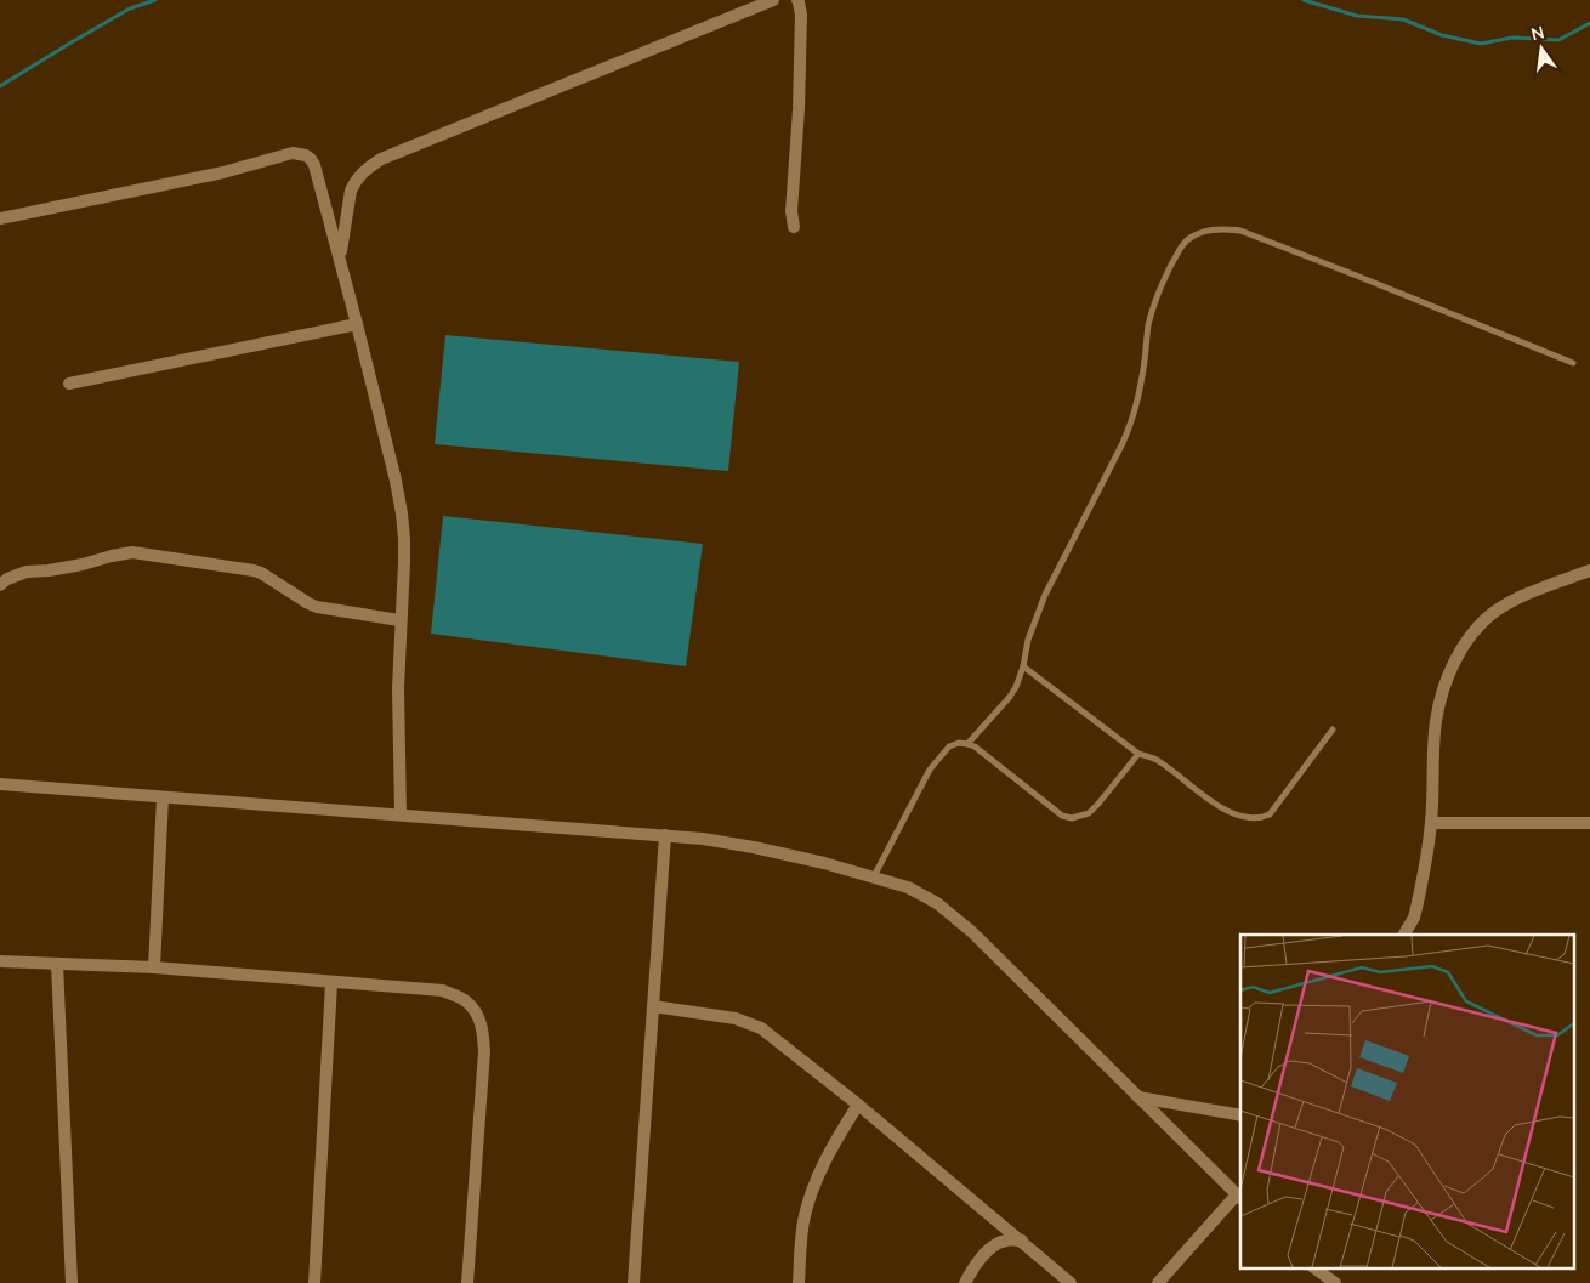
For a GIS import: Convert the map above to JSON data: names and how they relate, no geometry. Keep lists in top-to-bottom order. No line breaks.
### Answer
{"north":"top"}
